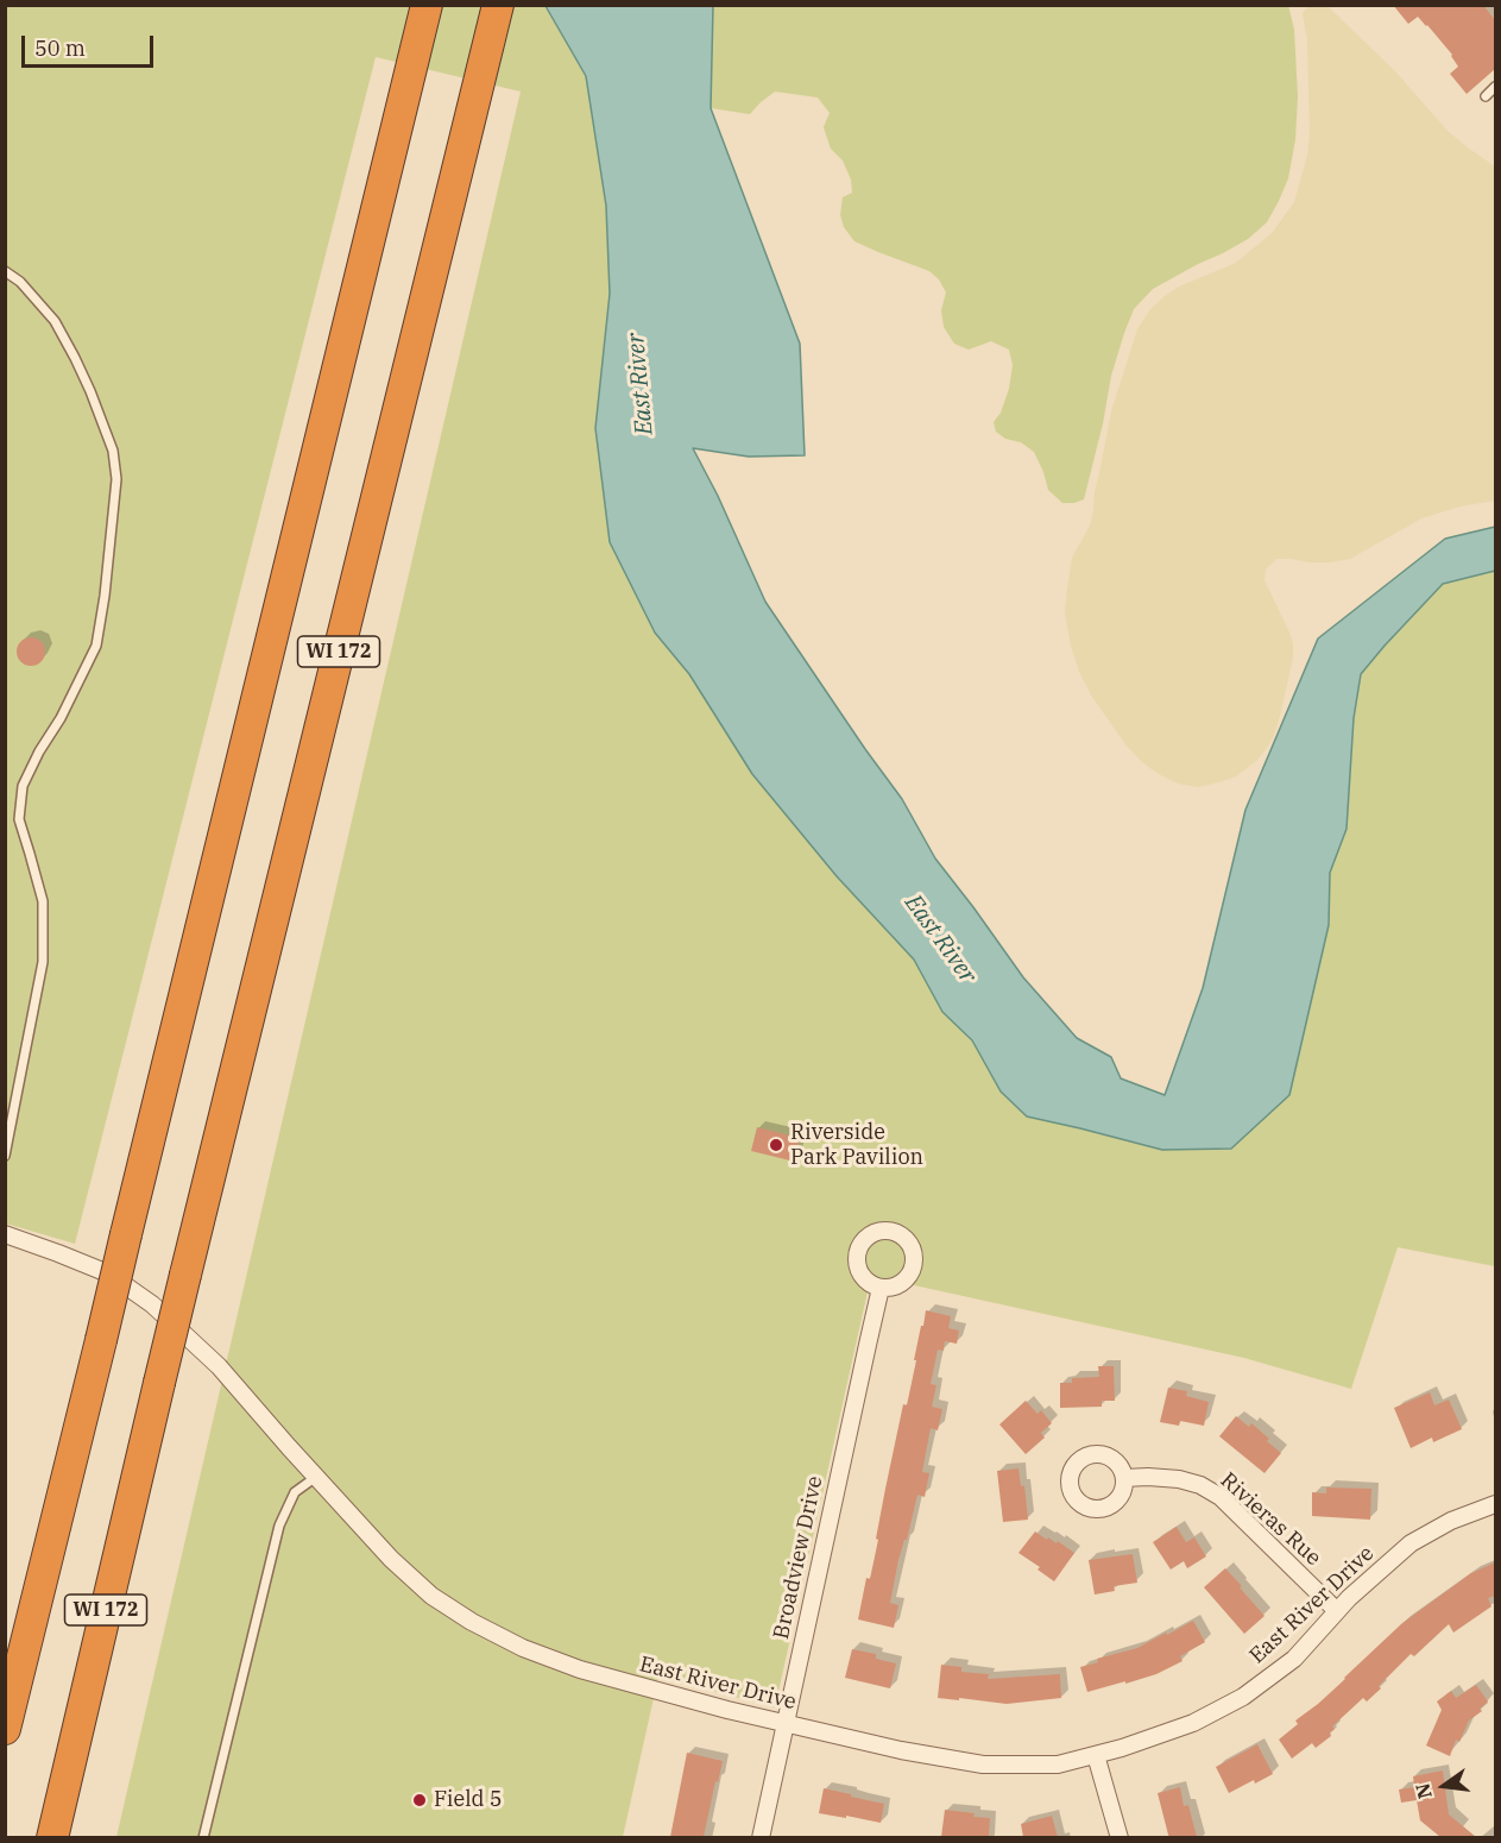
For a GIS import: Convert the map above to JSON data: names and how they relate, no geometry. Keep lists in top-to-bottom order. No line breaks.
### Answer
{"streets":{"highway":["WI 172"],"street":["Rivieras Rue","Broadview Drive","East River Drive"]},"crossings":[["Rivieras Rue","East River Drive"],["Broadview Drive","East River Drive"]],"water":["East River"],"places":["Riverside Park Pavilion","Field 5"],"scale_bar":"50 m","north":"left"}
